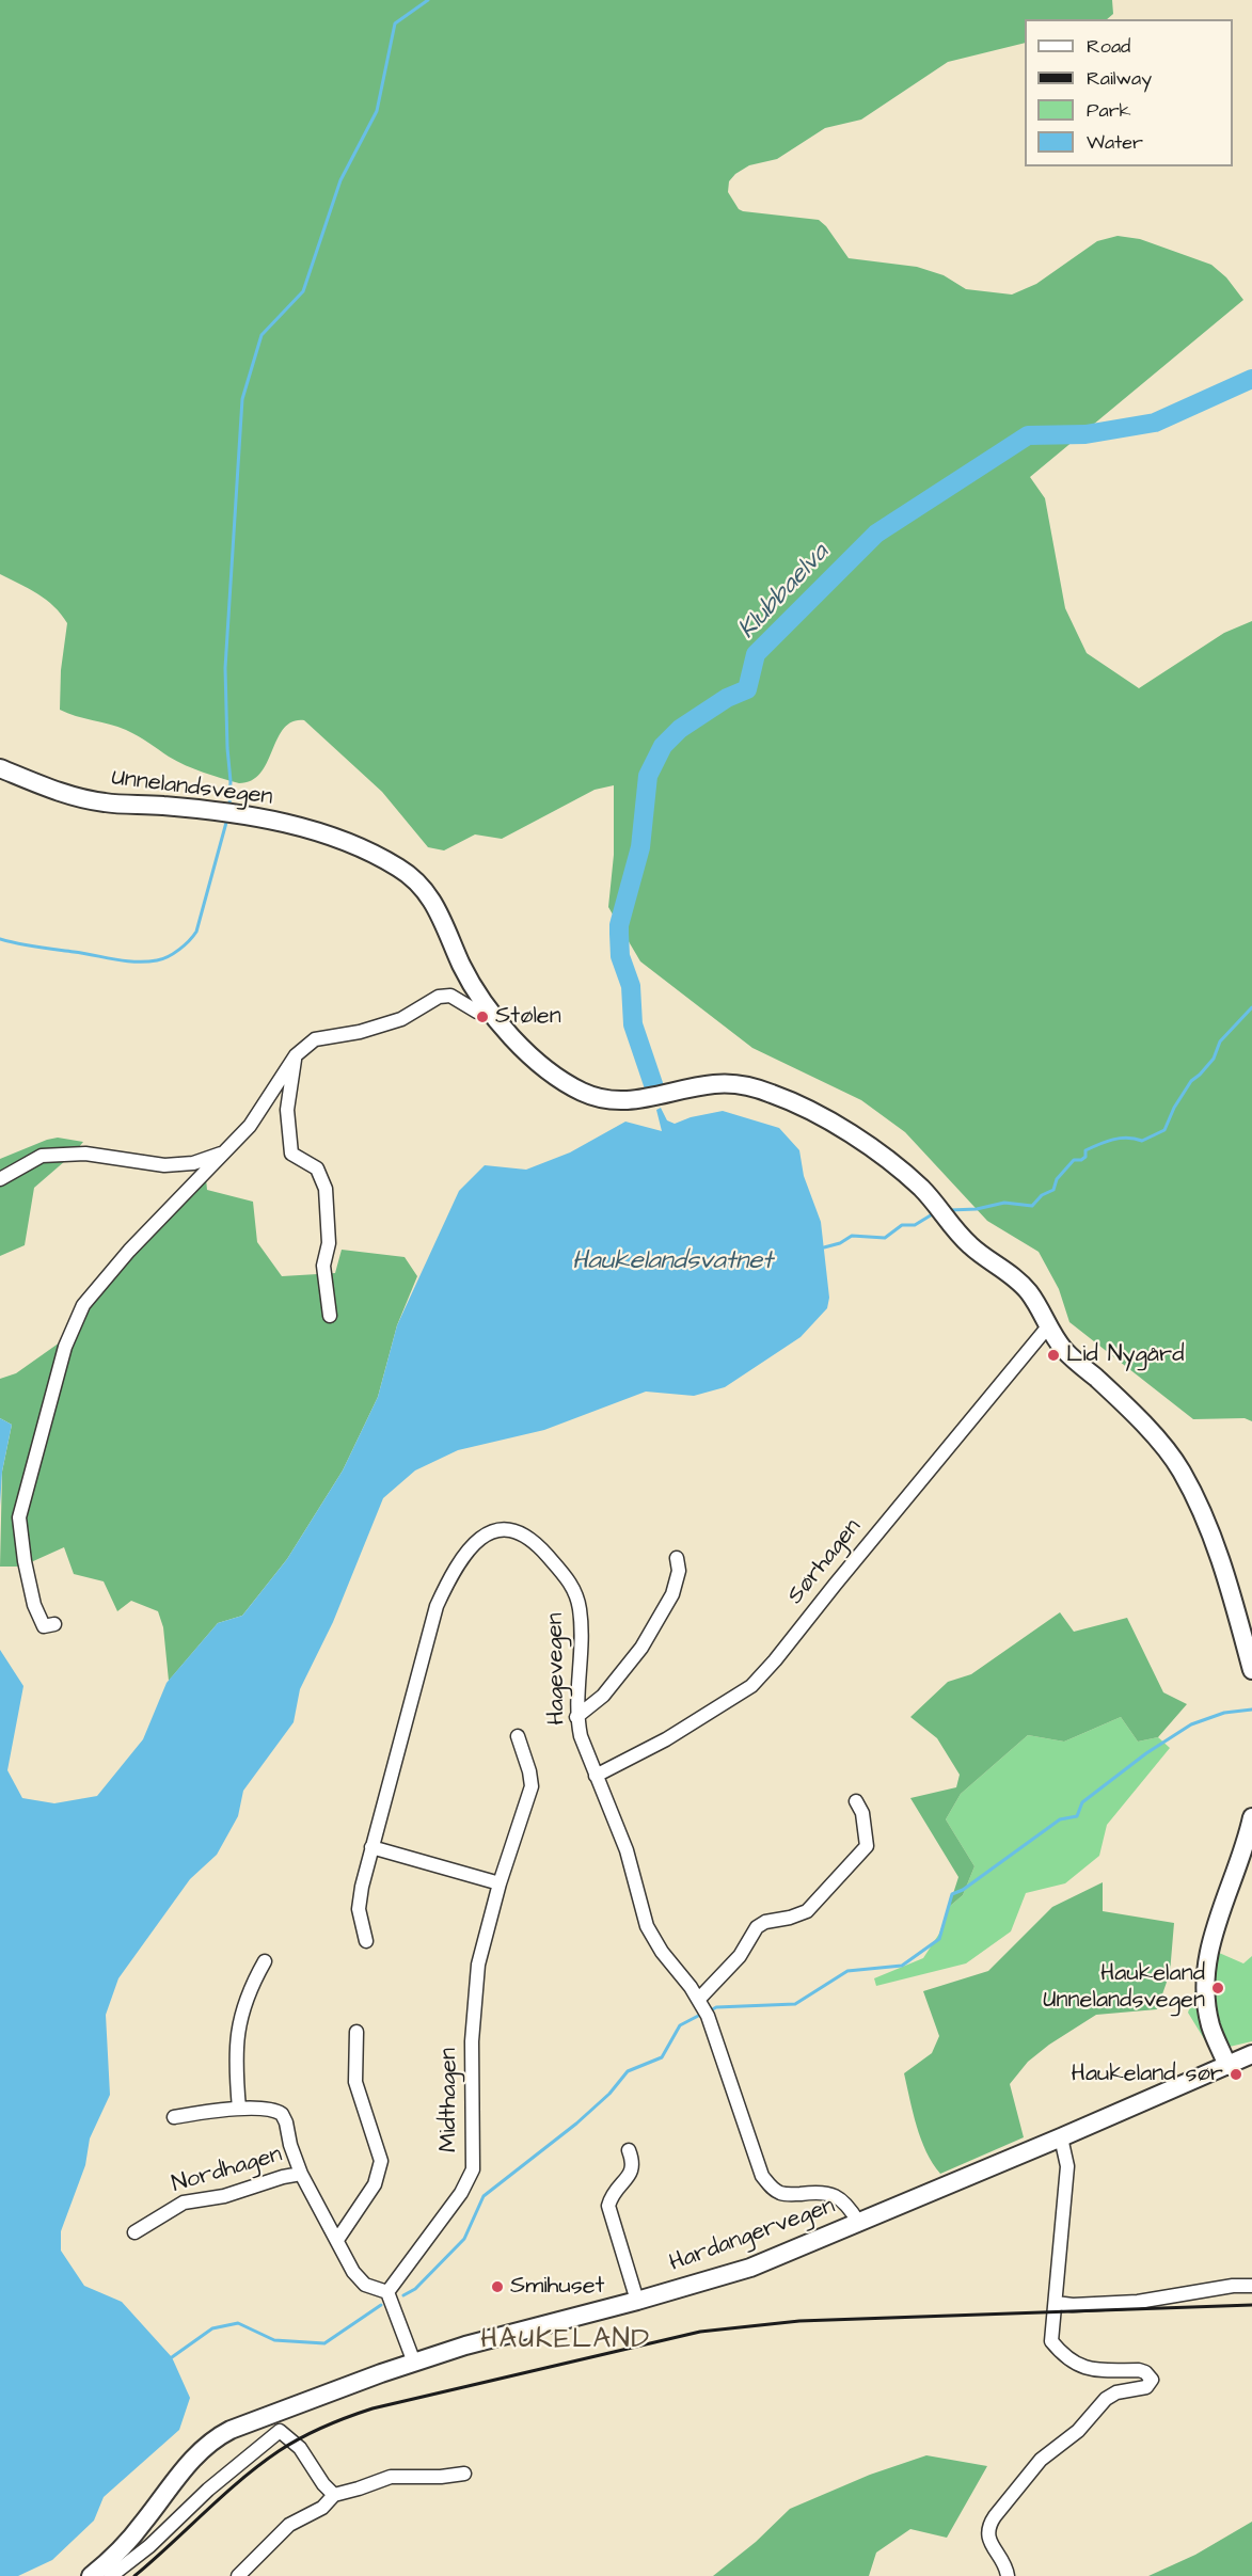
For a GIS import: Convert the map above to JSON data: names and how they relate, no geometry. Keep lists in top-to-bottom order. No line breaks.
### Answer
{"streets":{"main road":["Unnelandsvegen","Hardangervegen"],"street":["Sørhagen","Hagevegen","Midthagen","Nordhagen"]},"crossings":[["Unnelandsvegen","Sørhagen"],["Sørhagen","Hagevegen"],["Hagevegen","Hardangervegen"],["Midthagen","Nordhagen"]],"districts":["HAUKELAND"],"water":["Klubbaelva","Haukelandsvatnet"],"places":["Stølen","Lid Nygård","Haukeland Unnelandsvegen","Haukeland sør","Smihuset"],"legend":["Road","Railway","Park","Water"]}
